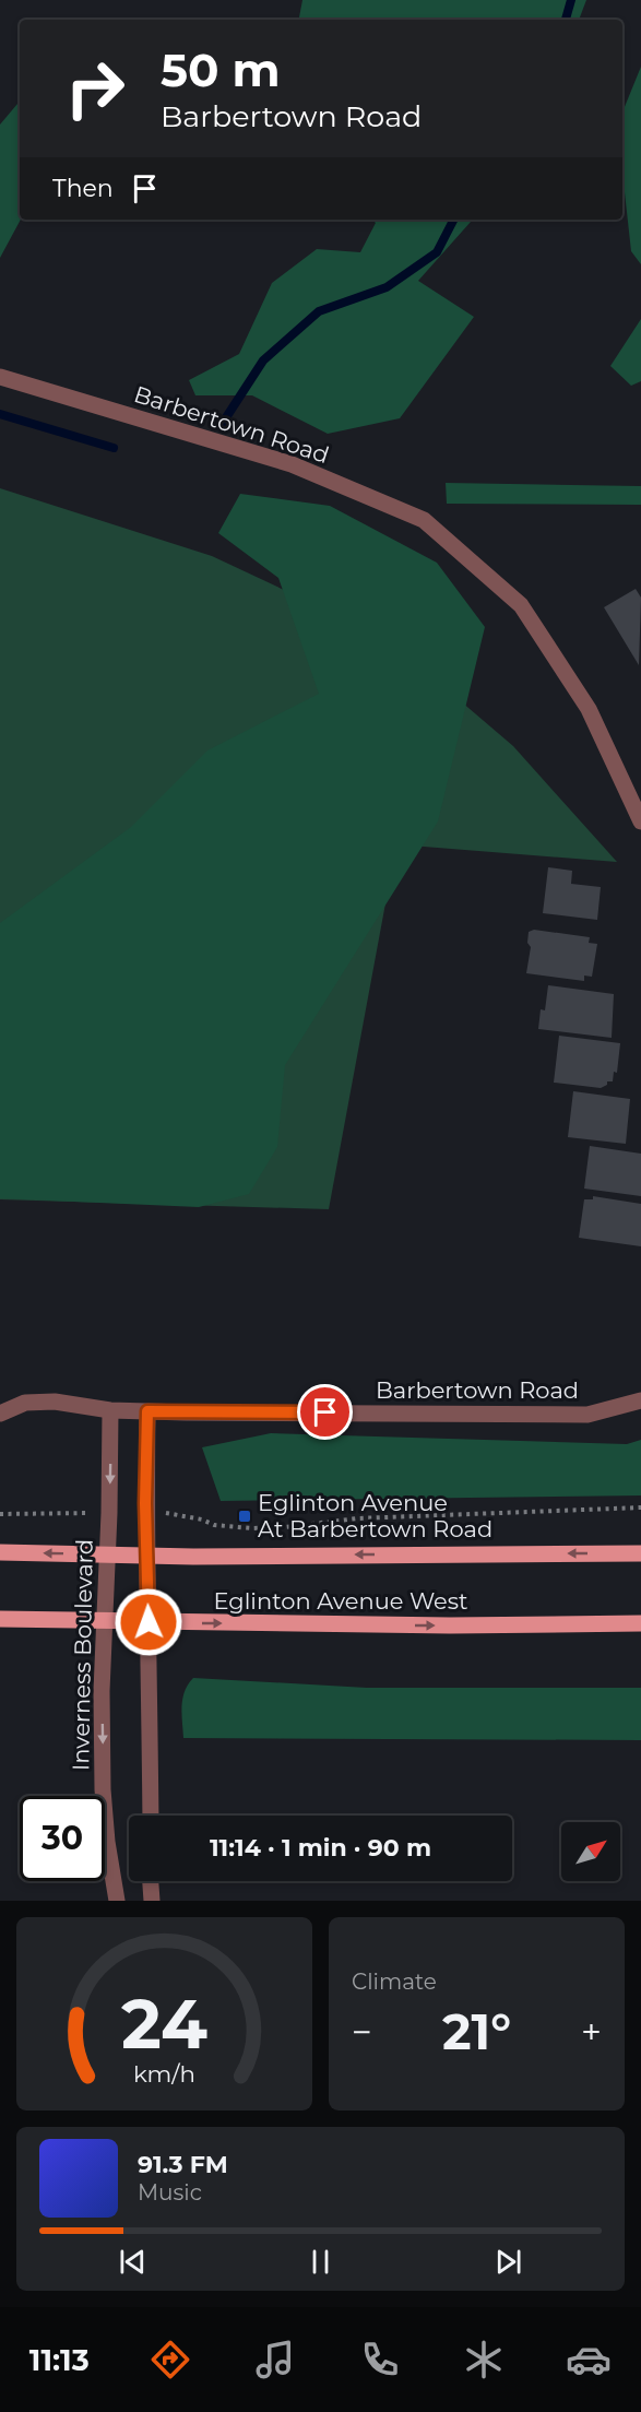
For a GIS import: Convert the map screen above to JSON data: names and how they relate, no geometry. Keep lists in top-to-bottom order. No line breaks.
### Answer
{"streets":{"main road":["Eglinton Avenue West"],"street":["Barbertown Road","Inverness Boulevard"]},"crossings":[["Barbertown Road","Inverness Boulevard"],["Eglinton Avenue West","Inverness Boulevard"]],"places":{"transit":["Eglinton Avenue At Barbertown Road"]},"north":"top right","page":{"turn":["50 m","Barbertown Road"],"then":"Then","limit":"30","trip":"11:14 · 1 min · 90 m","tile":"Climate","heat":["−","21°","+"],"song":["91.3 FM","Music"],"tabs":"11:13","gauge":["24","km/h"]}}
